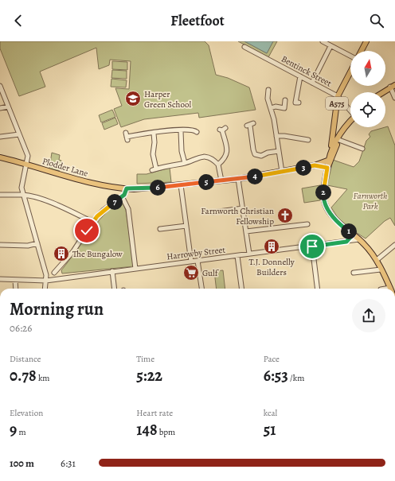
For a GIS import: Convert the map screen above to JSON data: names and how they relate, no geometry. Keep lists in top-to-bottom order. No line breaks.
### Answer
{"streets":{"main road":["A575","Plodder Lane"],"street":["Bentinck Street","Harrowby Street"]},"crossings":[["Bentinck Street","A575"],["A575","Harrowby Street"]],"parks":["Farnworth Park"],"places":{"school or university":["Harper Green School"],"church":["Farnworth Christian Fellowship"],"building":["T.J. Donnelly Builders","The Bungalow"],"supermarket":["Gulf"]},"north":"top","page":{"header":"Fleetfoot","pins":["3","4","5","6","2","7","1"],"heading":["Morning run","06:26"],"stats":[["Distance","0.78 km"],["Time","5:22"],["Pace","6:53 /km"],["Elevation","9 m"],["Heart rate","148 bpm"],["kcal","51"]],"list":[{"name":"100 m","note":"6:31"}]}}
